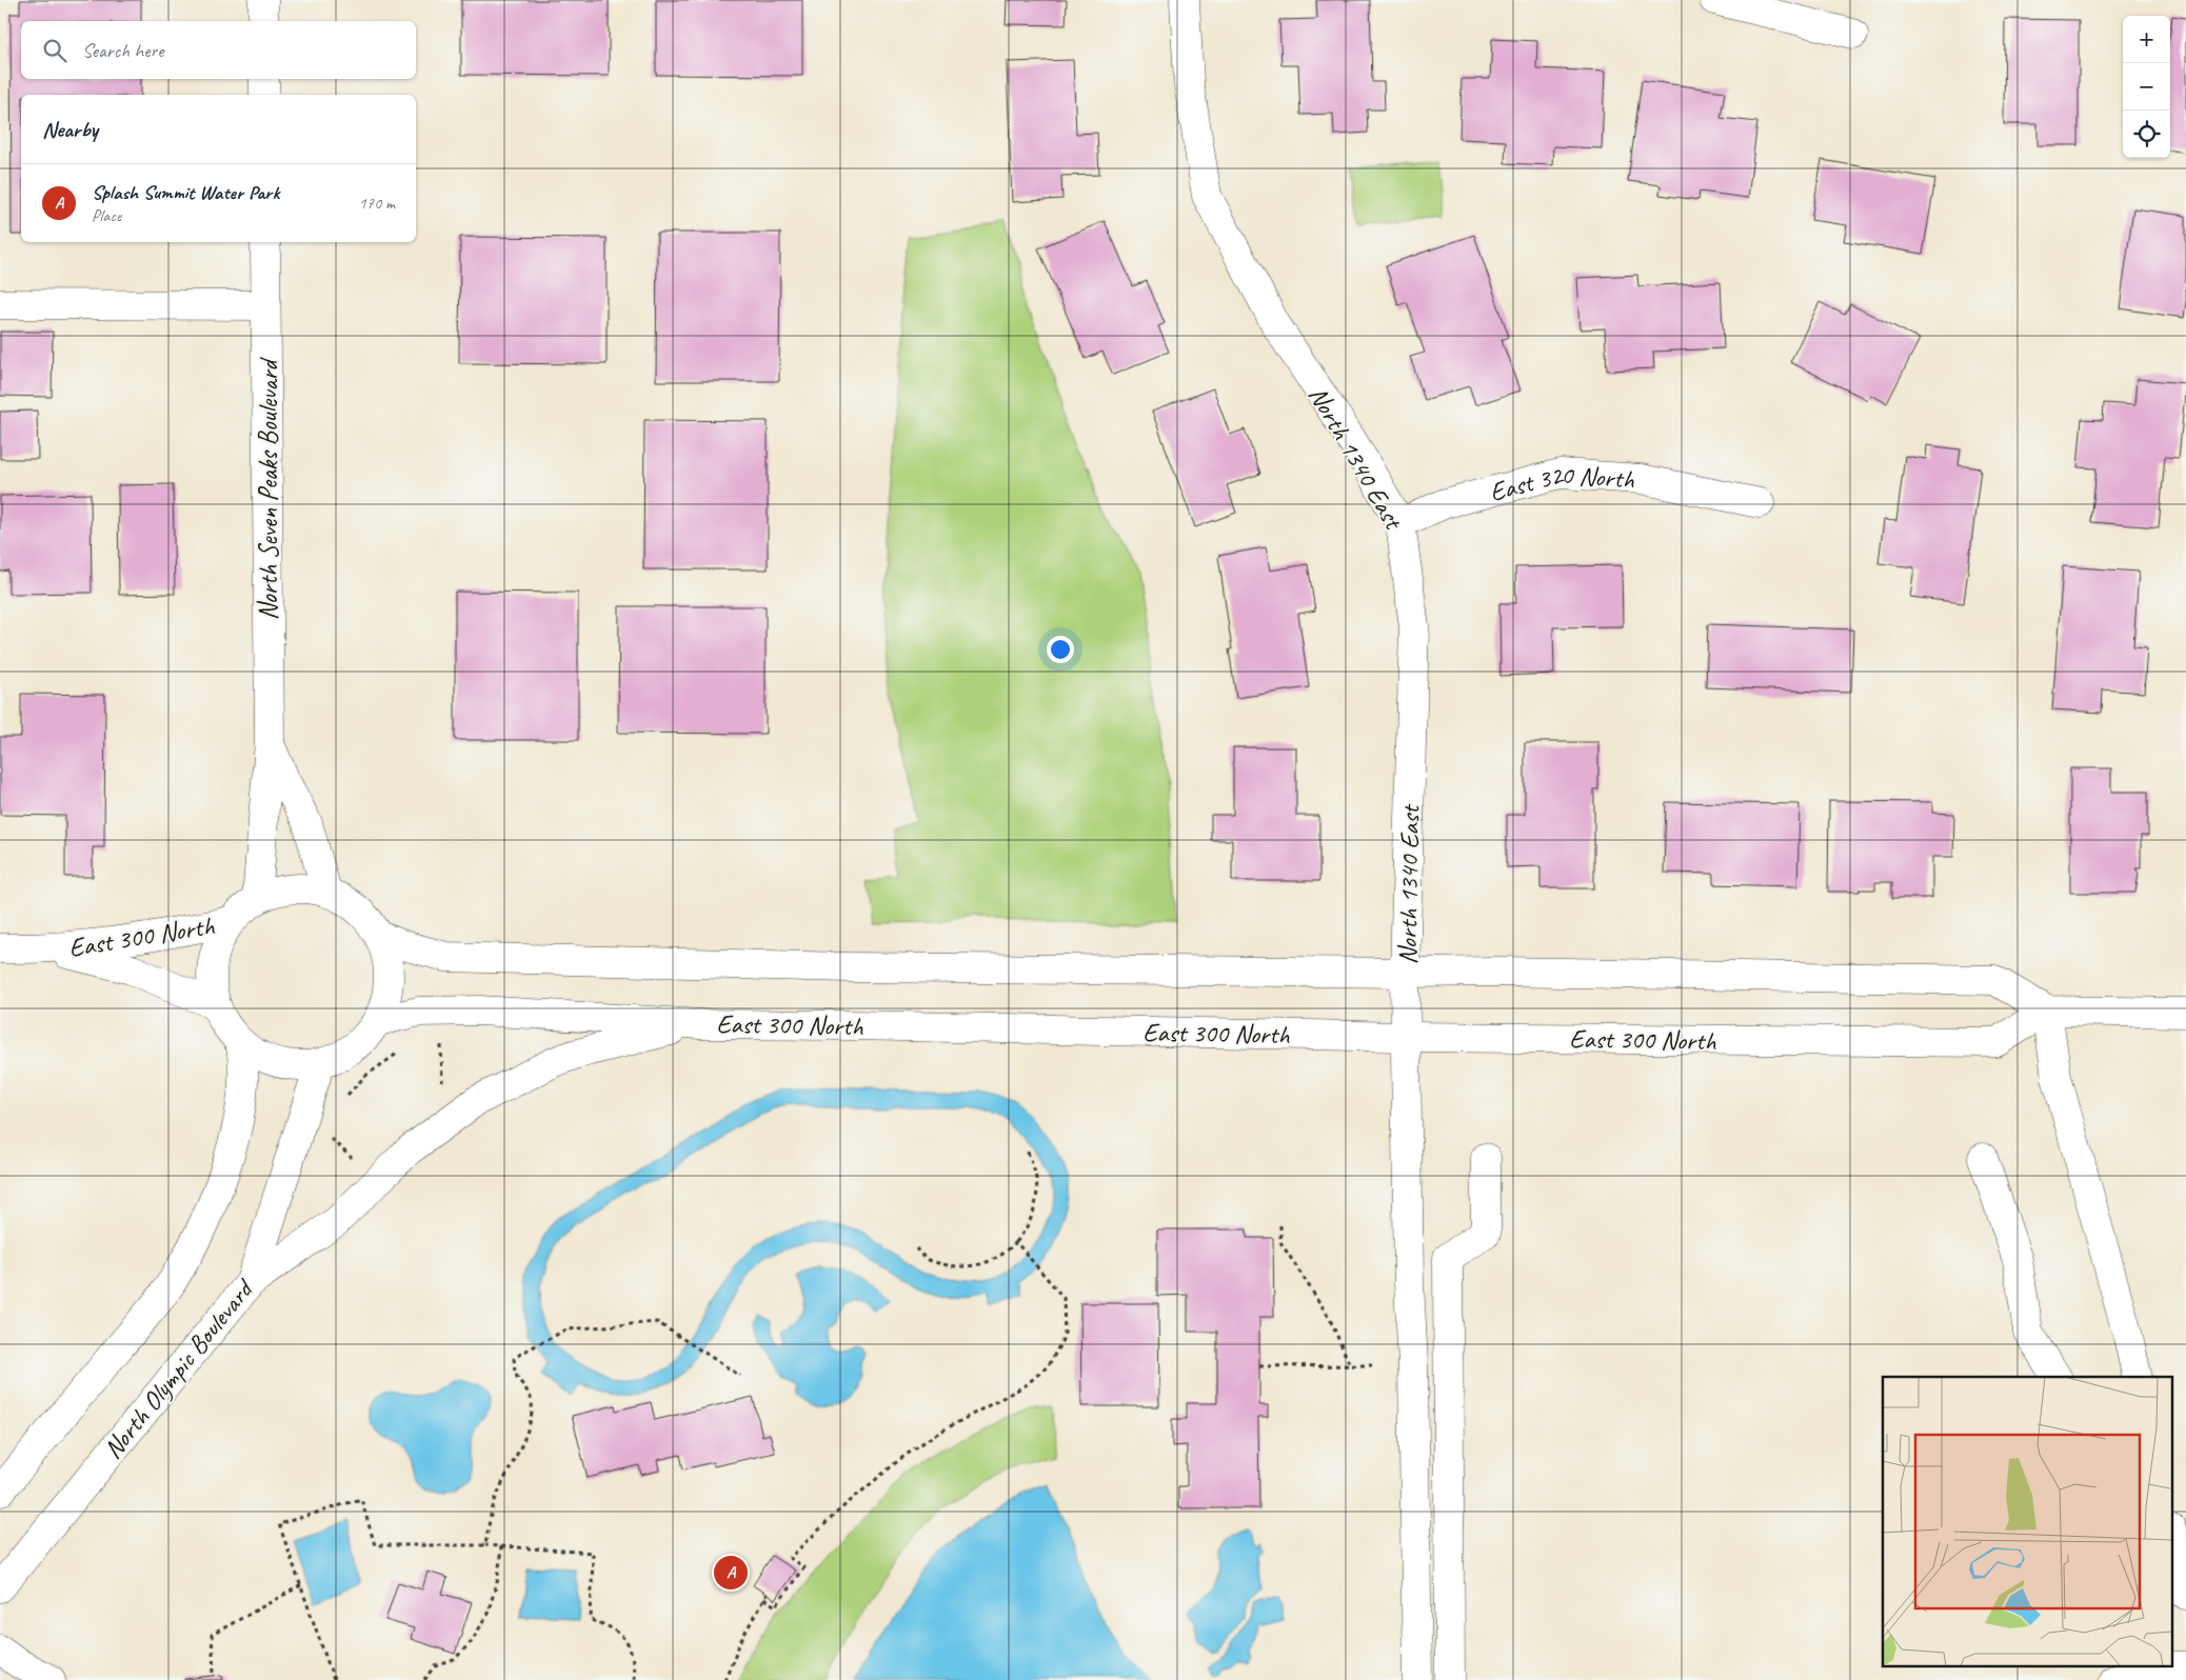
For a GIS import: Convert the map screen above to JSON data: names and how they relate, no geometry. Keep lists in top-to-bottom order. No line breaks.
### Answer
{"streets":{"street":["North 1340 East","East 320 North","North Seven Peaks Boulevard","East 300 North","North Olympic Boulevard"]},"crossings":[["North 1340 East","East 320 North"],["North 1340 East","East 300 North"],["North Seven Peaks Boulevard","East 300 North"],["North Seven Peaks Boulevard","North Olympic Boulevard"],["East 300 North","North Olympic Boulevard"]],"page":{"map_buttons":["+","−"],"search":"Search here","heading":"Nearby","list":[{"mark":"A","name":"Splash Summit Water Park","note":"Place","value":"170 m"}],"pins":"A"}}
